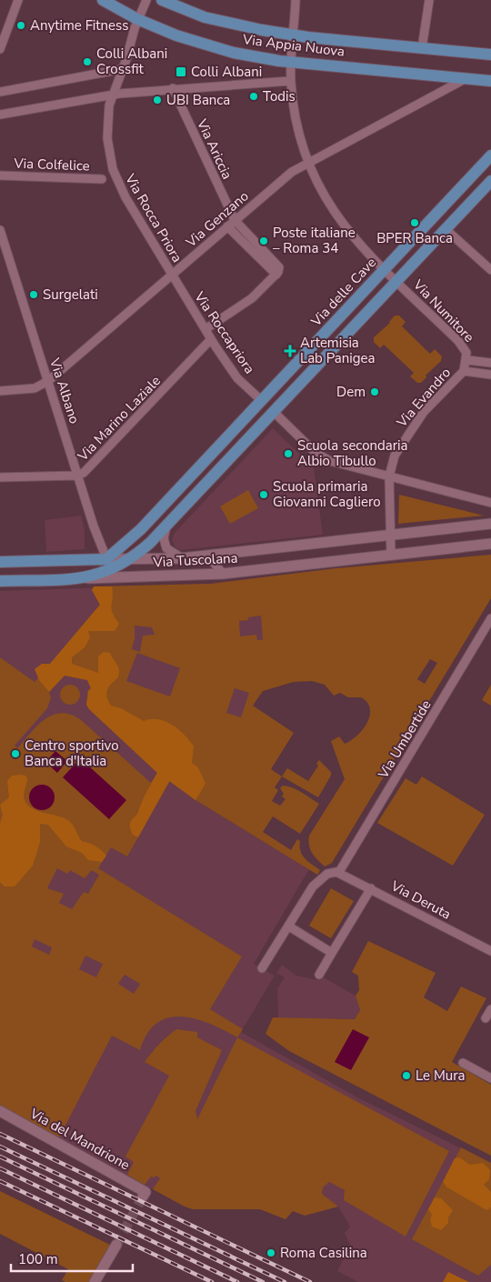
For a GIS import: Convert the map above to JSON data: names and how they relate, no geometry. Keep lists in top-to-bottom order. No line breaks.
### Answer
{"streets":{"main road":["Via Appia Nuova","Via delle Cave","Via Tuscolana","Via del Mandrione"],"street":["Via Ariccia","Via Colfelice","Via Rocca Priora","Via Genzano","Via Numitore","Via Roccapriora","Via Albano","Via Evandro","Via Marino Laziale","Via Umbertide","Via Deruta"]},"crossings":[["Via Appia Nuova","Via Rocca Priora"],["Via Appia Nuova","Via Genzano"],["Via Appia Nuova","Via Numitore"],["Via Ariccia","Via Genzano"],["Via Rocca Priora","Via Genzano"],["Via Rocca Priora","Via Roccapriora"],["Via Genzano","Via Numitore"],["Via Genzano","Via Roccapriora"],["Via Genzano","Via Albano"],["Via delle Cave","Via Numitore"],["Via delle Cave","Via Roccapriora"],["Via delle Cave","Via Albano"],["Via Numitore","Via Evandro"],["Via Roccapriora","Via Marino Laziale"],["Via Albano","Via Marino Laziale"],["Via Evandro","Via Tuscolana"],["Via Umbertide","Via Deruta"]],"places":{"other":["Anytime Fitness","Colli Albani Crossfit","Todis","UBI Banca","BPER Banca","Poste italiane – Roma 34","Surgelati","Dem","Scuola secondaria Albio Tibullo","Scuola primaria Giovanni Cagliero","Centro sportivo Banca d'Italia","Le Mura","Roma Casilina"],"transit":["Colli Albani"],"health":["Artemisia Lab Panigea"]},"scale_bar":"100 m"}
